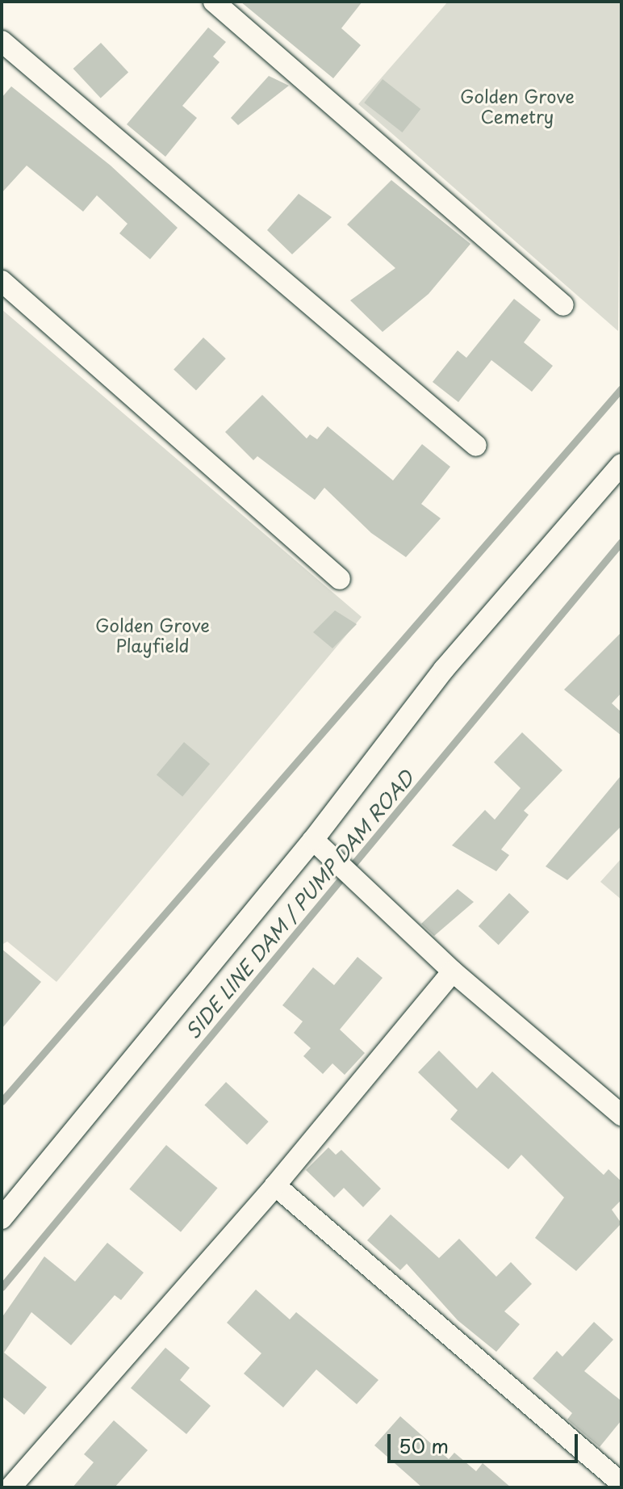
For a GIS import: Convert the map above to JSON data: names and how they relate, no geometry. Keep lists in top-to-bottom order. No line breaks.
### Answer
{"water":["SIDE LINE DAM / PUMP DAM ROAD"],"parks":["Golden Grove Cemetry","Golden Grove Playfield"],"scale_bar":"50 m"}
